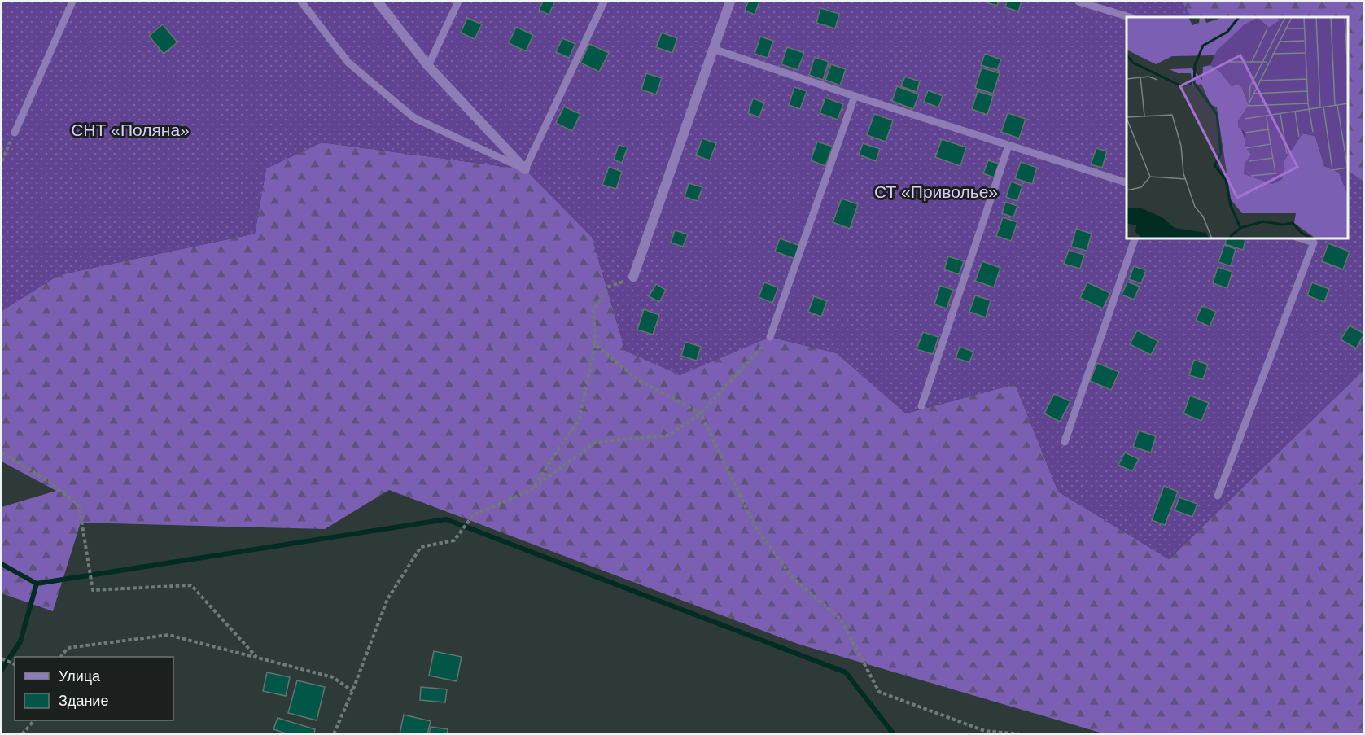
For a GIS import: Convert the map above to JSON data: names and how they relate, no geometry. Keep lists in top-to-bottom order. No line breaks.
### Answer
{"parks":["СНТ «Поляна»","СТ «Приволье»"],"legend":["Улица","Здание"]}
